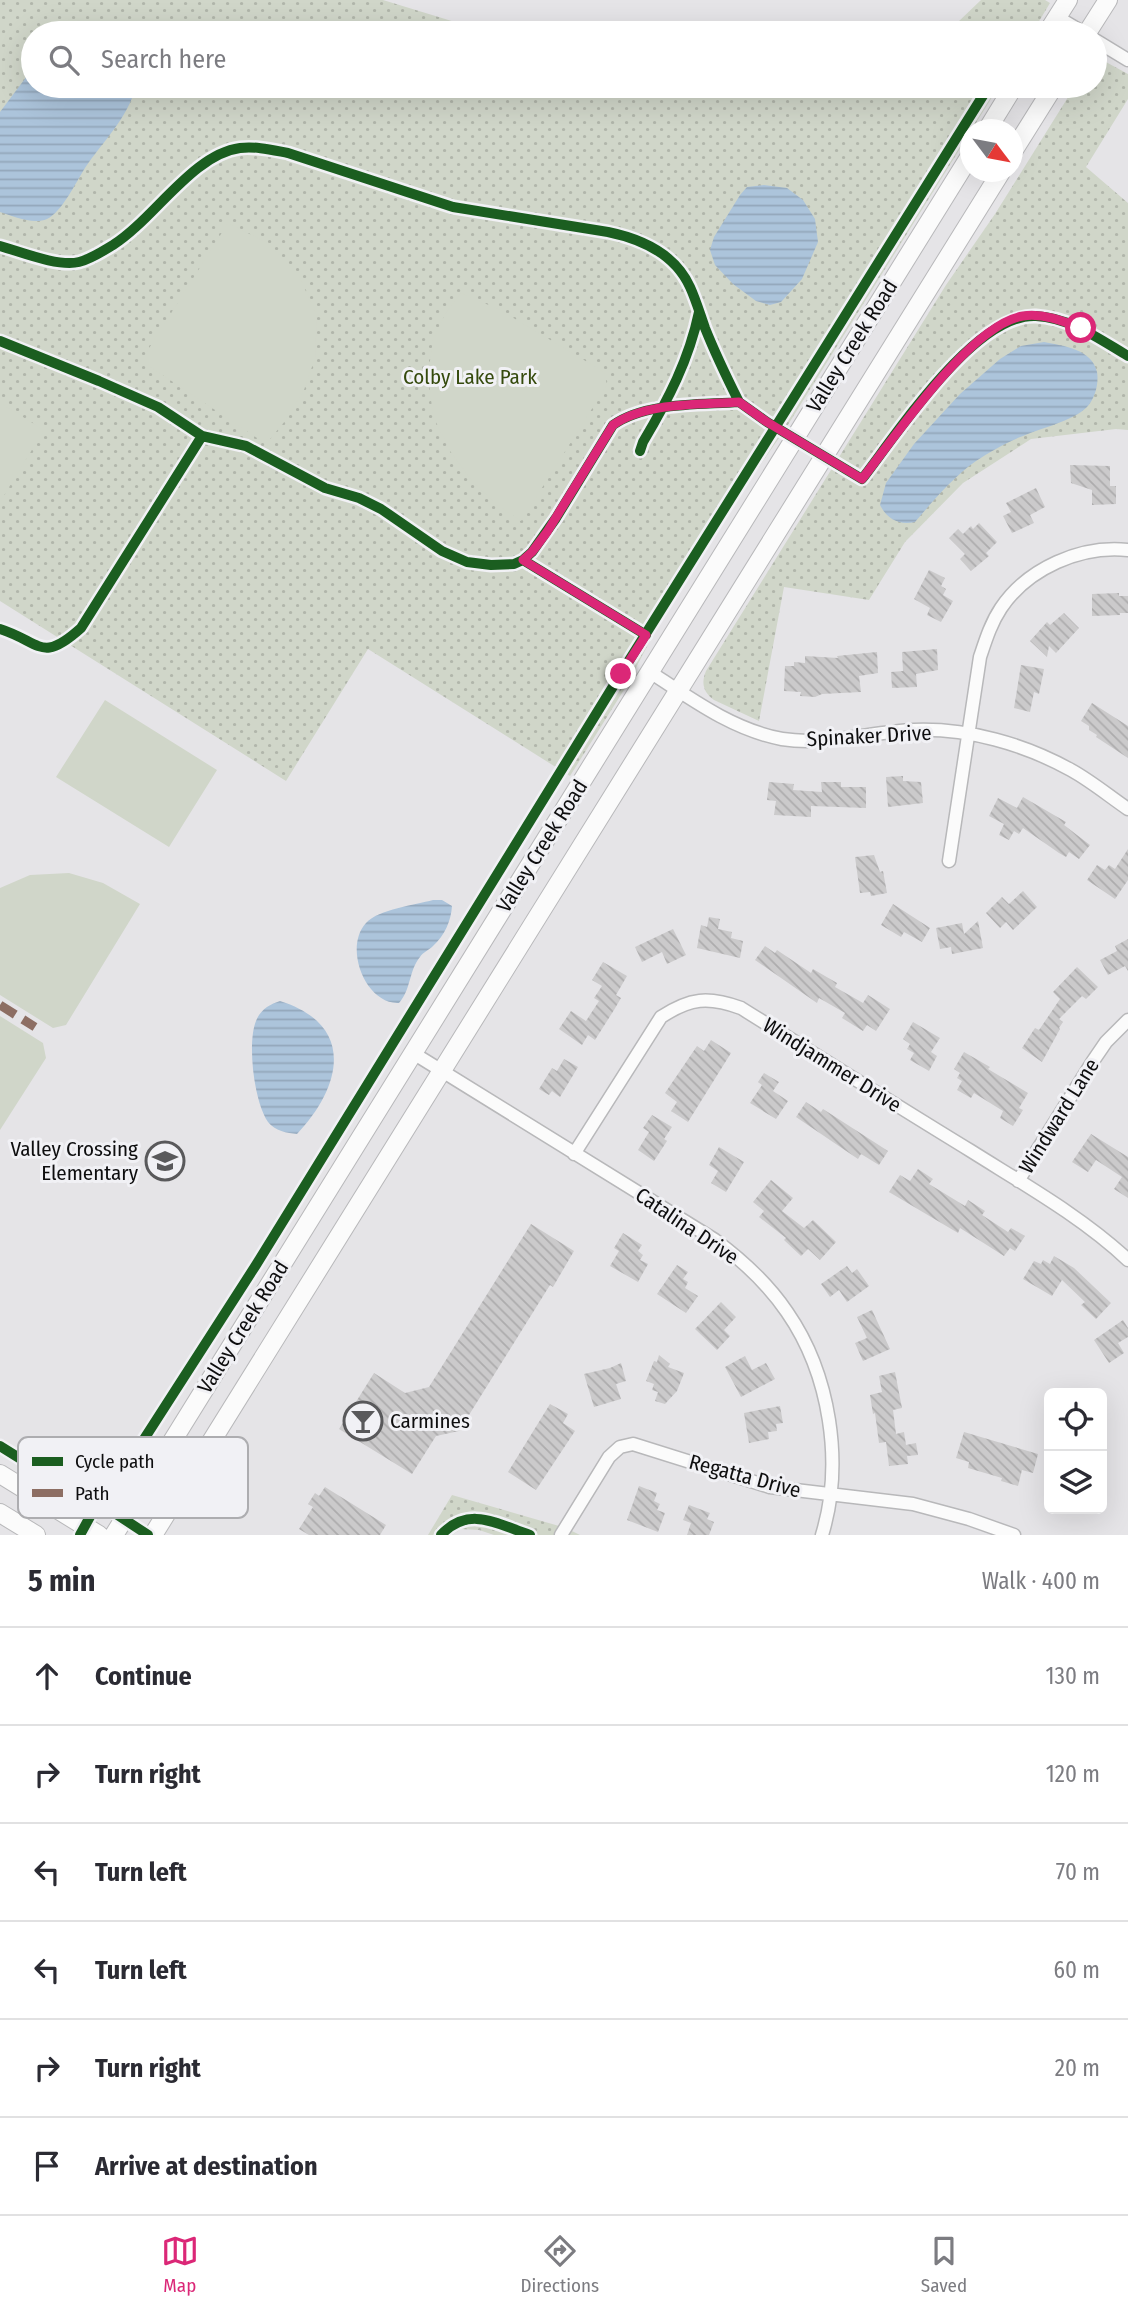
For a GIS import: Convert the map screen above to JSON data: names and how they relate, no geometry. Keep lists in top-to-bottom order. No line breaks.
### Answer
{"streets":{"main road":["Valley Creek Road"],"street":["Spinaker Drive","Windjammer Drive","Windward Lane","Catalina Drive","Regatta Drive"]},"crossings":[["Valley Creek Road","Spinaker Drive"],["Valley Creek Road","Catalina Drive"],["Windjammer Drive","Windward Lane"],["Windjammer Drive","Catalina Drive"],["Catalina Drive","Regatta Drive"]],"parks":["Colby Lake Park"],"places":{"school or university":["Valley Crossing Elementary"],"bar":["Carmines"]},"legend":["Cycle path","Path"],"north":"bottom right","page":{"search":"Search here","heading":["5 min","Walk · 400 m"],"list":[["Continue","130 m"],["Turn right","120 m"],["Turn left","70 m"],["Turn left","60 m"],["Turn right","20 m"],"Arrive at destination"],"nav":["Map","Directions","Saved"]}}
